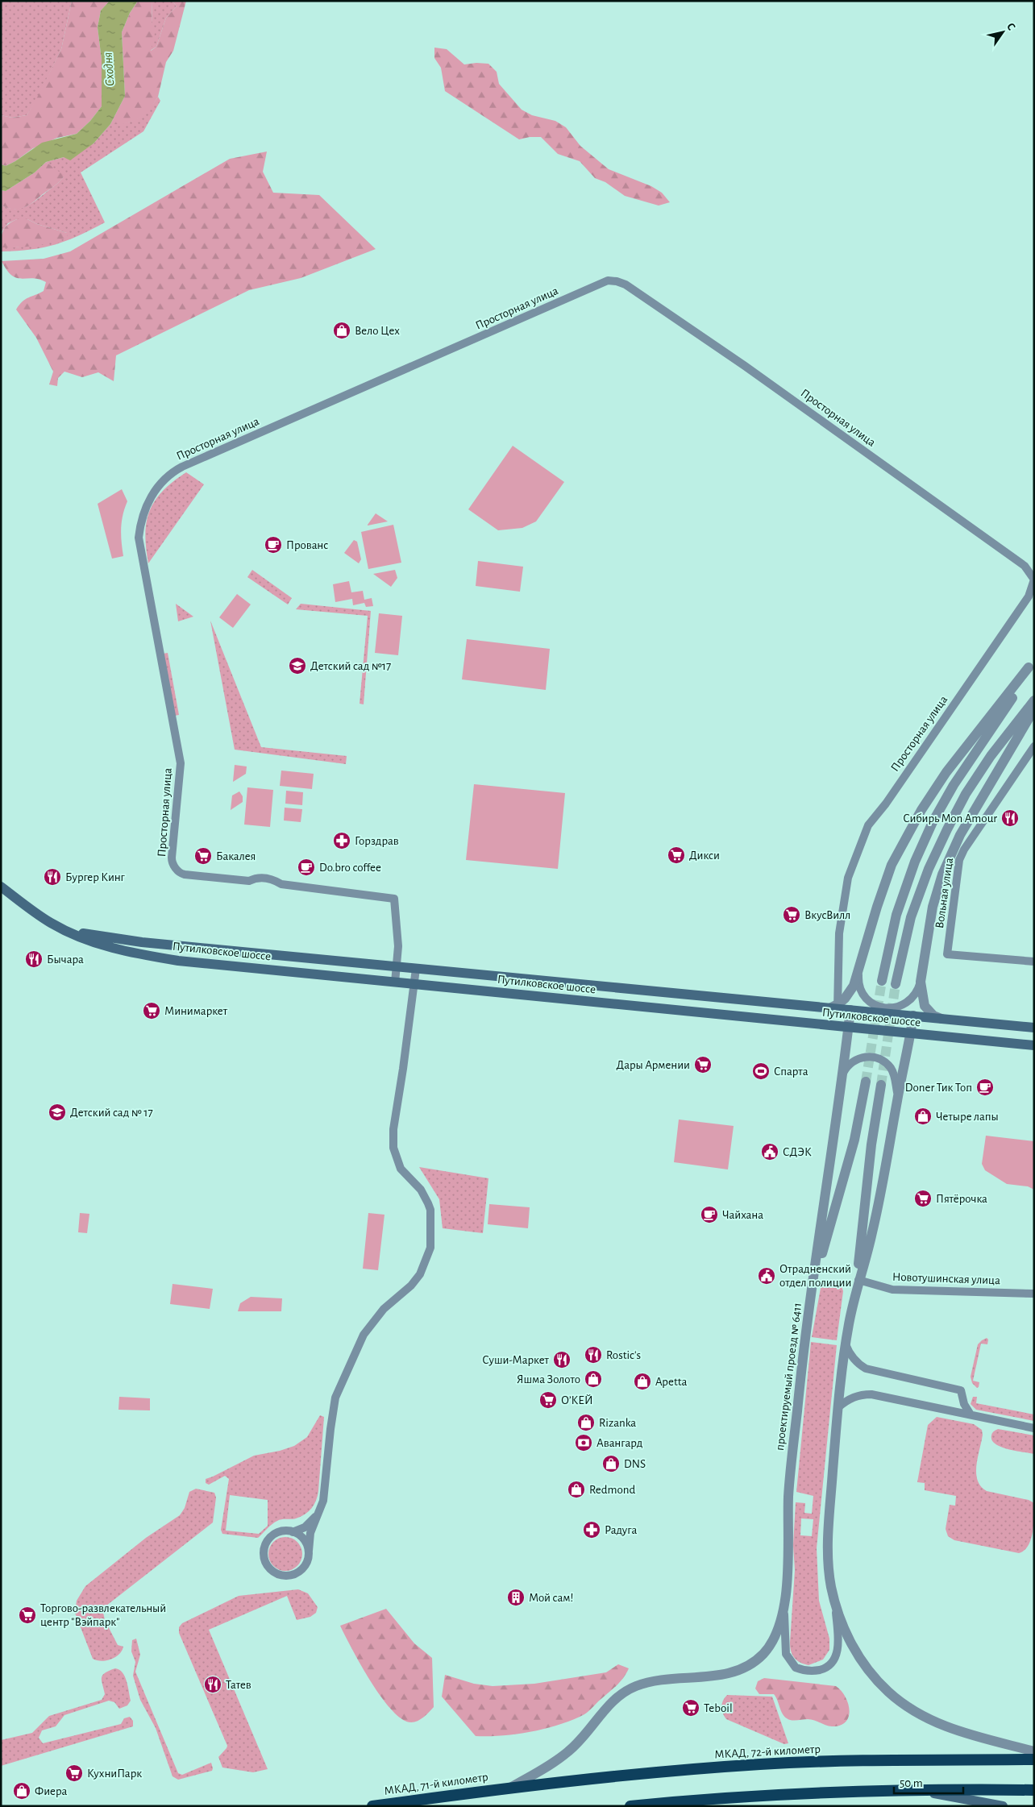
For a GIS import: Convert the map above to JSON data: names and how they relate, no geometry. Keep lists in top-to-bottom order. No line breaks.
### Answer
{"streets":{"highway":["МКАД, 72-й километр","МКАД, 71-й километр"],"main road":["Путилковское шоссе"],"street":["Просторная улица","Вольная улица","Новотушинская улица","проектируемый проезд № 6411"]},"crossings":[["Просторная улица","Путилковское шоссе"],["Путилковское шоссе","проектируемый проезд № 6411"],["Новотушинская улица","проектируемый проезд № 6411"],["проектируемый проезд № 6411","МКАД, 72-й километр"],["проектируемый проезд № 6411","МКАД, 71-й километр"],["МКАД, 72-й километр","МКАД, 71-й километр"]],"water":["Сходня"],"places":{"shop":["Вело Цех","Четыре лапы","Яшма Золото","Apetta","Rizanka","DNS","Redmond","Фиера"],"cafe":["Прованс","Do.bro coffee","Doner Тик Топ","Чайхана"],"school or university":["Детский сад №17","Детский сад № 17"],"restaurant":["Сибирь Mon Amour","Бургер Кинг","Бычара","Rostic's","Суши-Маркет","Татев"],"pharmacy":["Горздрав","Радуга"],"supermarket":["Дикси","Бакалея","ВкусВилл","Минимаркет","Дары Армении","Пятёрочка","О’КЕЙ","Торгово-развлекательный центр \"Вэйпарк\"","Teboil","КухниПарк"],"sports":["Спарта"],"public building":["СДЭК","Отрадненский отдел полиции"],"bank":["Авангард"],"building":["Мой сам!"]},"scale_bar":"50 m","north":"top right"}
